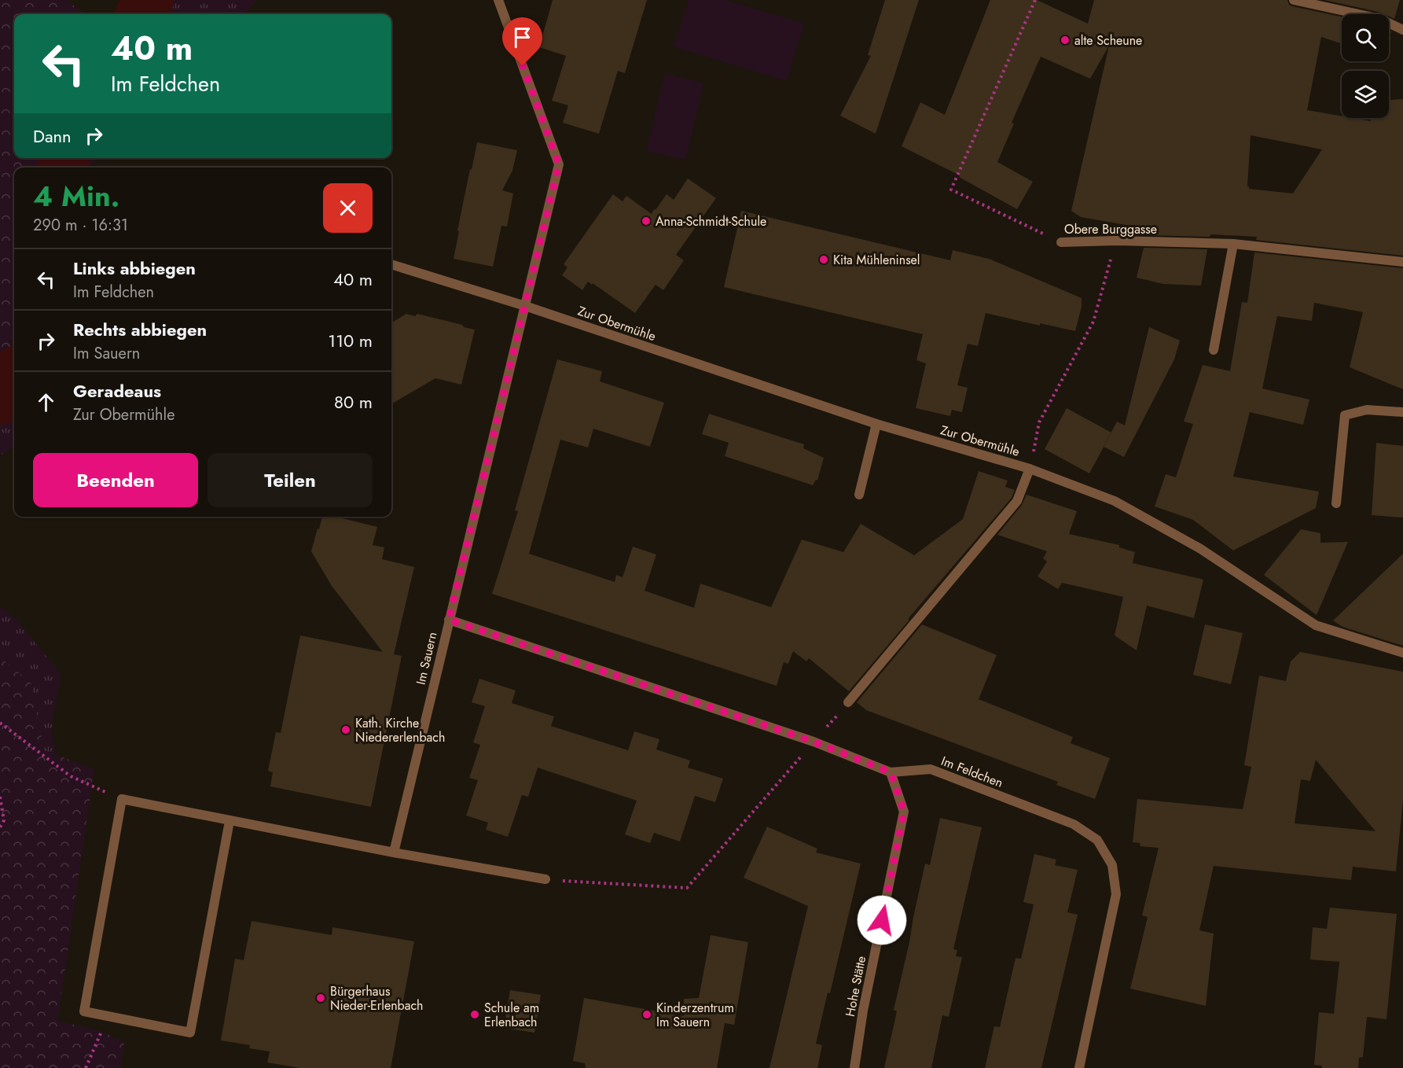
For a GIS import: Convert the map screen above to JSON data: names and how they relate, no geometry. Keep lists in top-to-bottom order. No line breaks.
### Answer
{"streets":{"street":["Obere Burggasse","Zur Obermühle","Im Sauern","Im Feldchen","Hohe Stätte"]},"crossings":[["Zur Obermühle","Im Sauern"],["Im Sauern","Im Feldchen"],["Im Feldchen","Hohe Stätte"]],"places":["alte Scheune","Anna-Schmidt-Schule","Kita Mühleninsel","Kath. Kirche Niedererlenbach","Bürgerhaus Nieder-Erlenbach","Schule am Erlenbach","Kinderzentrum Im Sauern"],"page":{"turn":["40 m","Im Feldchen"],"then":"Dann","heading":["4 Min.","290 m · 16:31"],"list":[{"name":"Links abbiegen","note":"Im Feldchen","value":"40 m"},{"name":"Rechts abbiegen","note":"Im Sauern","value":"110 m"},{"name":"Geradeaus","note":"Zur Obermühle","value":"80 m"}],"buttons":["Beenden","Teilen"]}}
